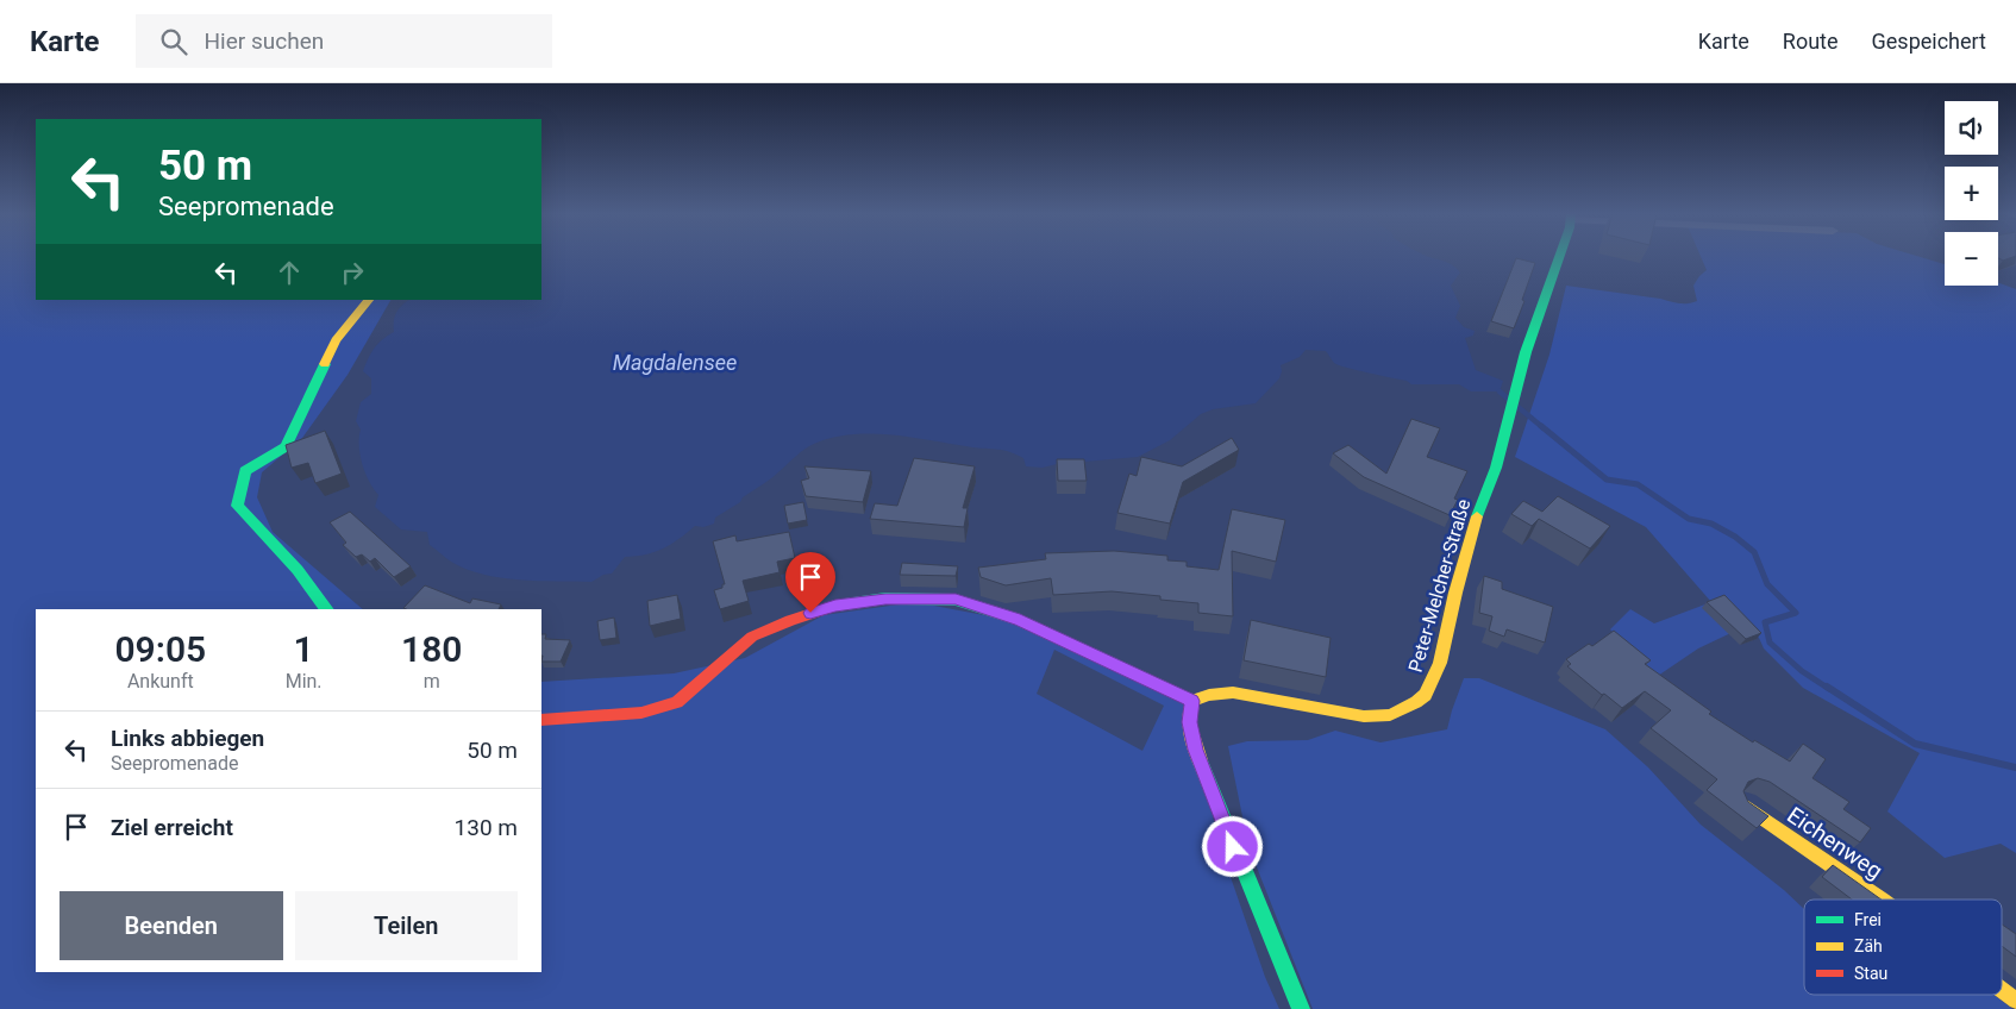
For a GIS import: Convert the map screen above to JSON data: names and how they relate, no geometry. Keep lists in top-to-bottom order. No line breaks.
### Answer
{"streets":{"street":["Peter-Melcher-Straße","Eichenweg"]},"water":["Magdalensee"],"legend":["Frei","Zäh","Stau"],"page":{"header":"Karte","search":"Hier suchen","nav":["Karte","Route","Gespeichert"],"map_buttons":["+","−"],"turn":["50 m","Seepromenade"],"eta":["09:05","Ankunft","1","Min.","180","m"],"list":[{"name":"Links abbiegen","note":"Seepromenade","value":"50 m"},{"name":"Ziel erreicht","value":"130 m"}],"buttons":["Beenden","Teilen"]}}
